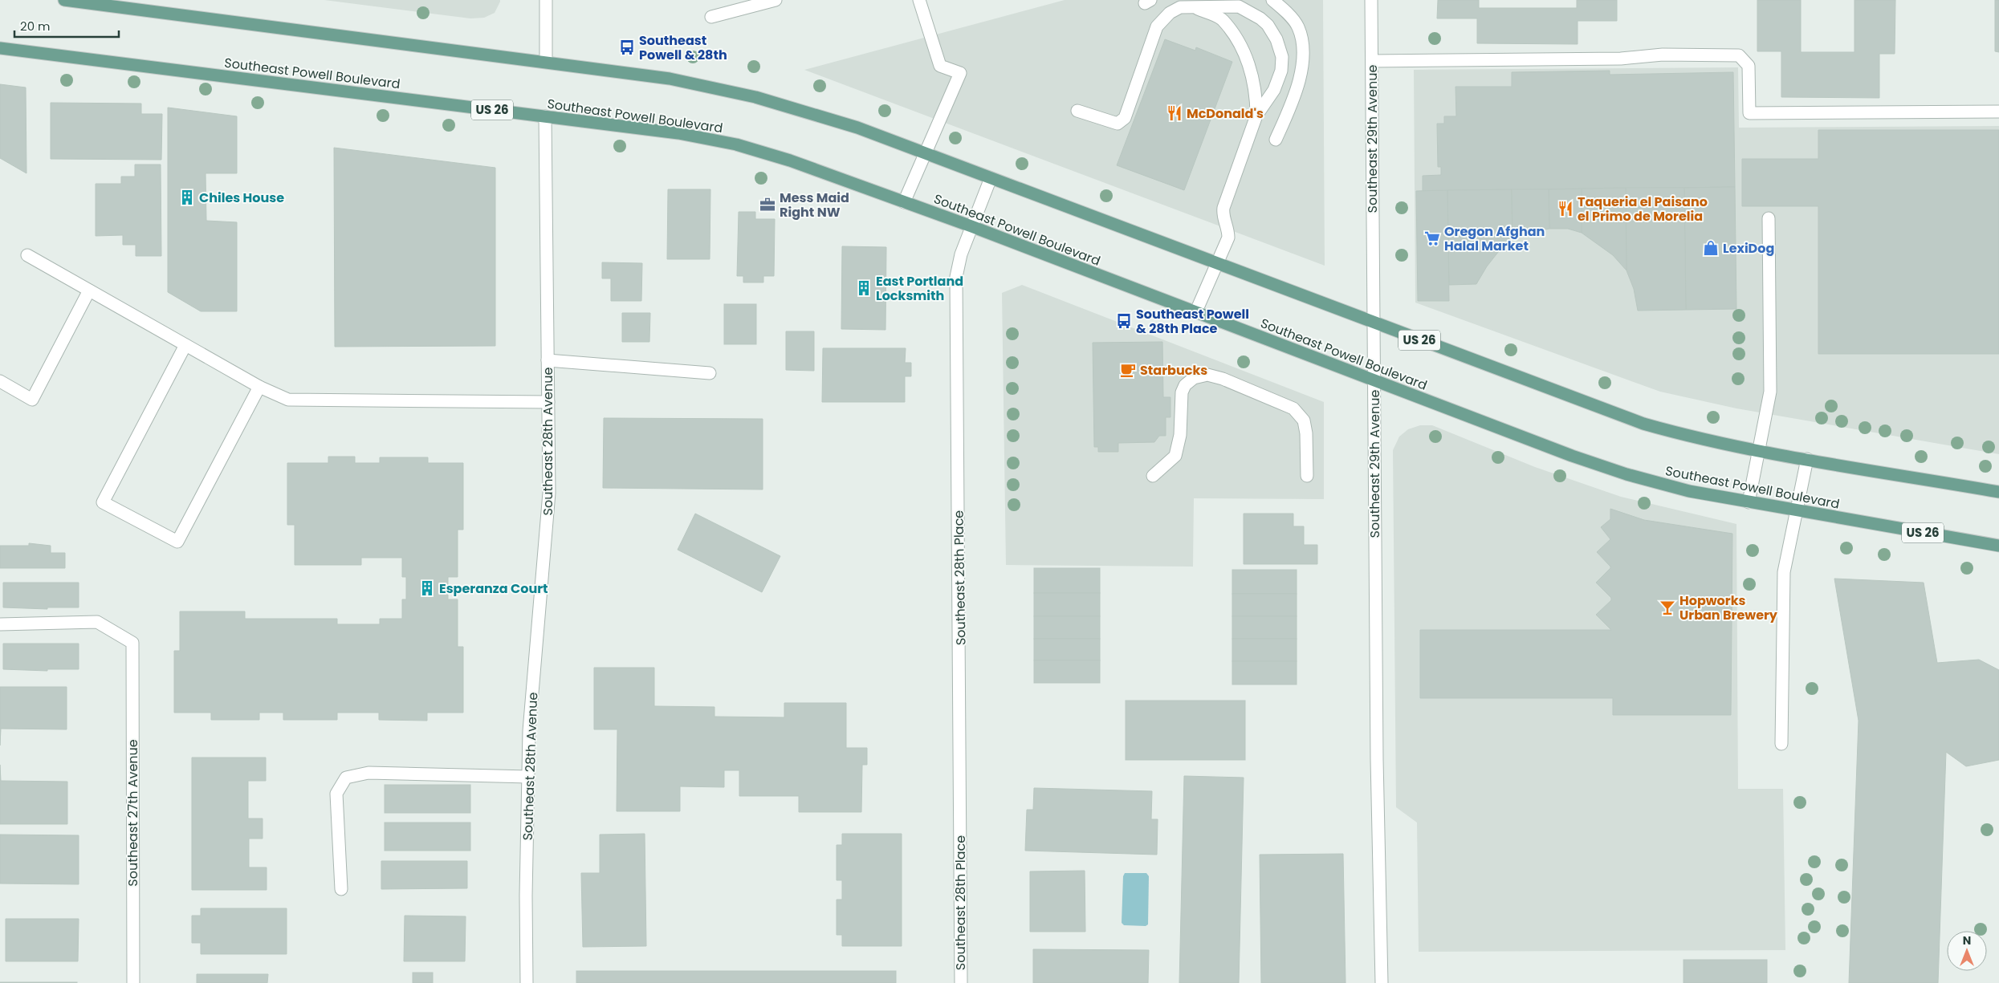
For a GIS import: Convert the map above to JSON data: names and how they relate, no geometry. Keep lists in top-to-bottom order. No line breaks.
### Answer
{"streets":{"main road":["Southeast Powell Boulevard","US 26"],"street":["Southeast 29th Avenue","Southeast 28th Avenue","Southeast 28th Place","Southeast 27th Avenue"]},"crossings":[["Southeast Powell Boulevard","Southeast 29th Avenue"],["Southeast Powell Boulevard","Southeast 28th Avenue"],["Southeast Powell Boulevard","Southeast 28th Place"],["US 26","Southeast 29th Avenue"],["US 26","Southeast 28th Place"]],"places":{"bus stop":["Southeast Powell & 28th","Southeast Powell & 28th Place"],"restaurant":["McDonald's","Taqueria el Paisano el Primo de Morelia"],"building":["Chiles House","East Portland Locksmith","Esperanza Court"],"office":["Mess Maid Right NW"],"supermarket":["Oregon Afghan Halal Market"],"shop":["LexiDog"],"cafe":["Starbucks"],"bar":["Hopworks Urban Brewery"]},"scale_bar":"20 m","north":"top"}
